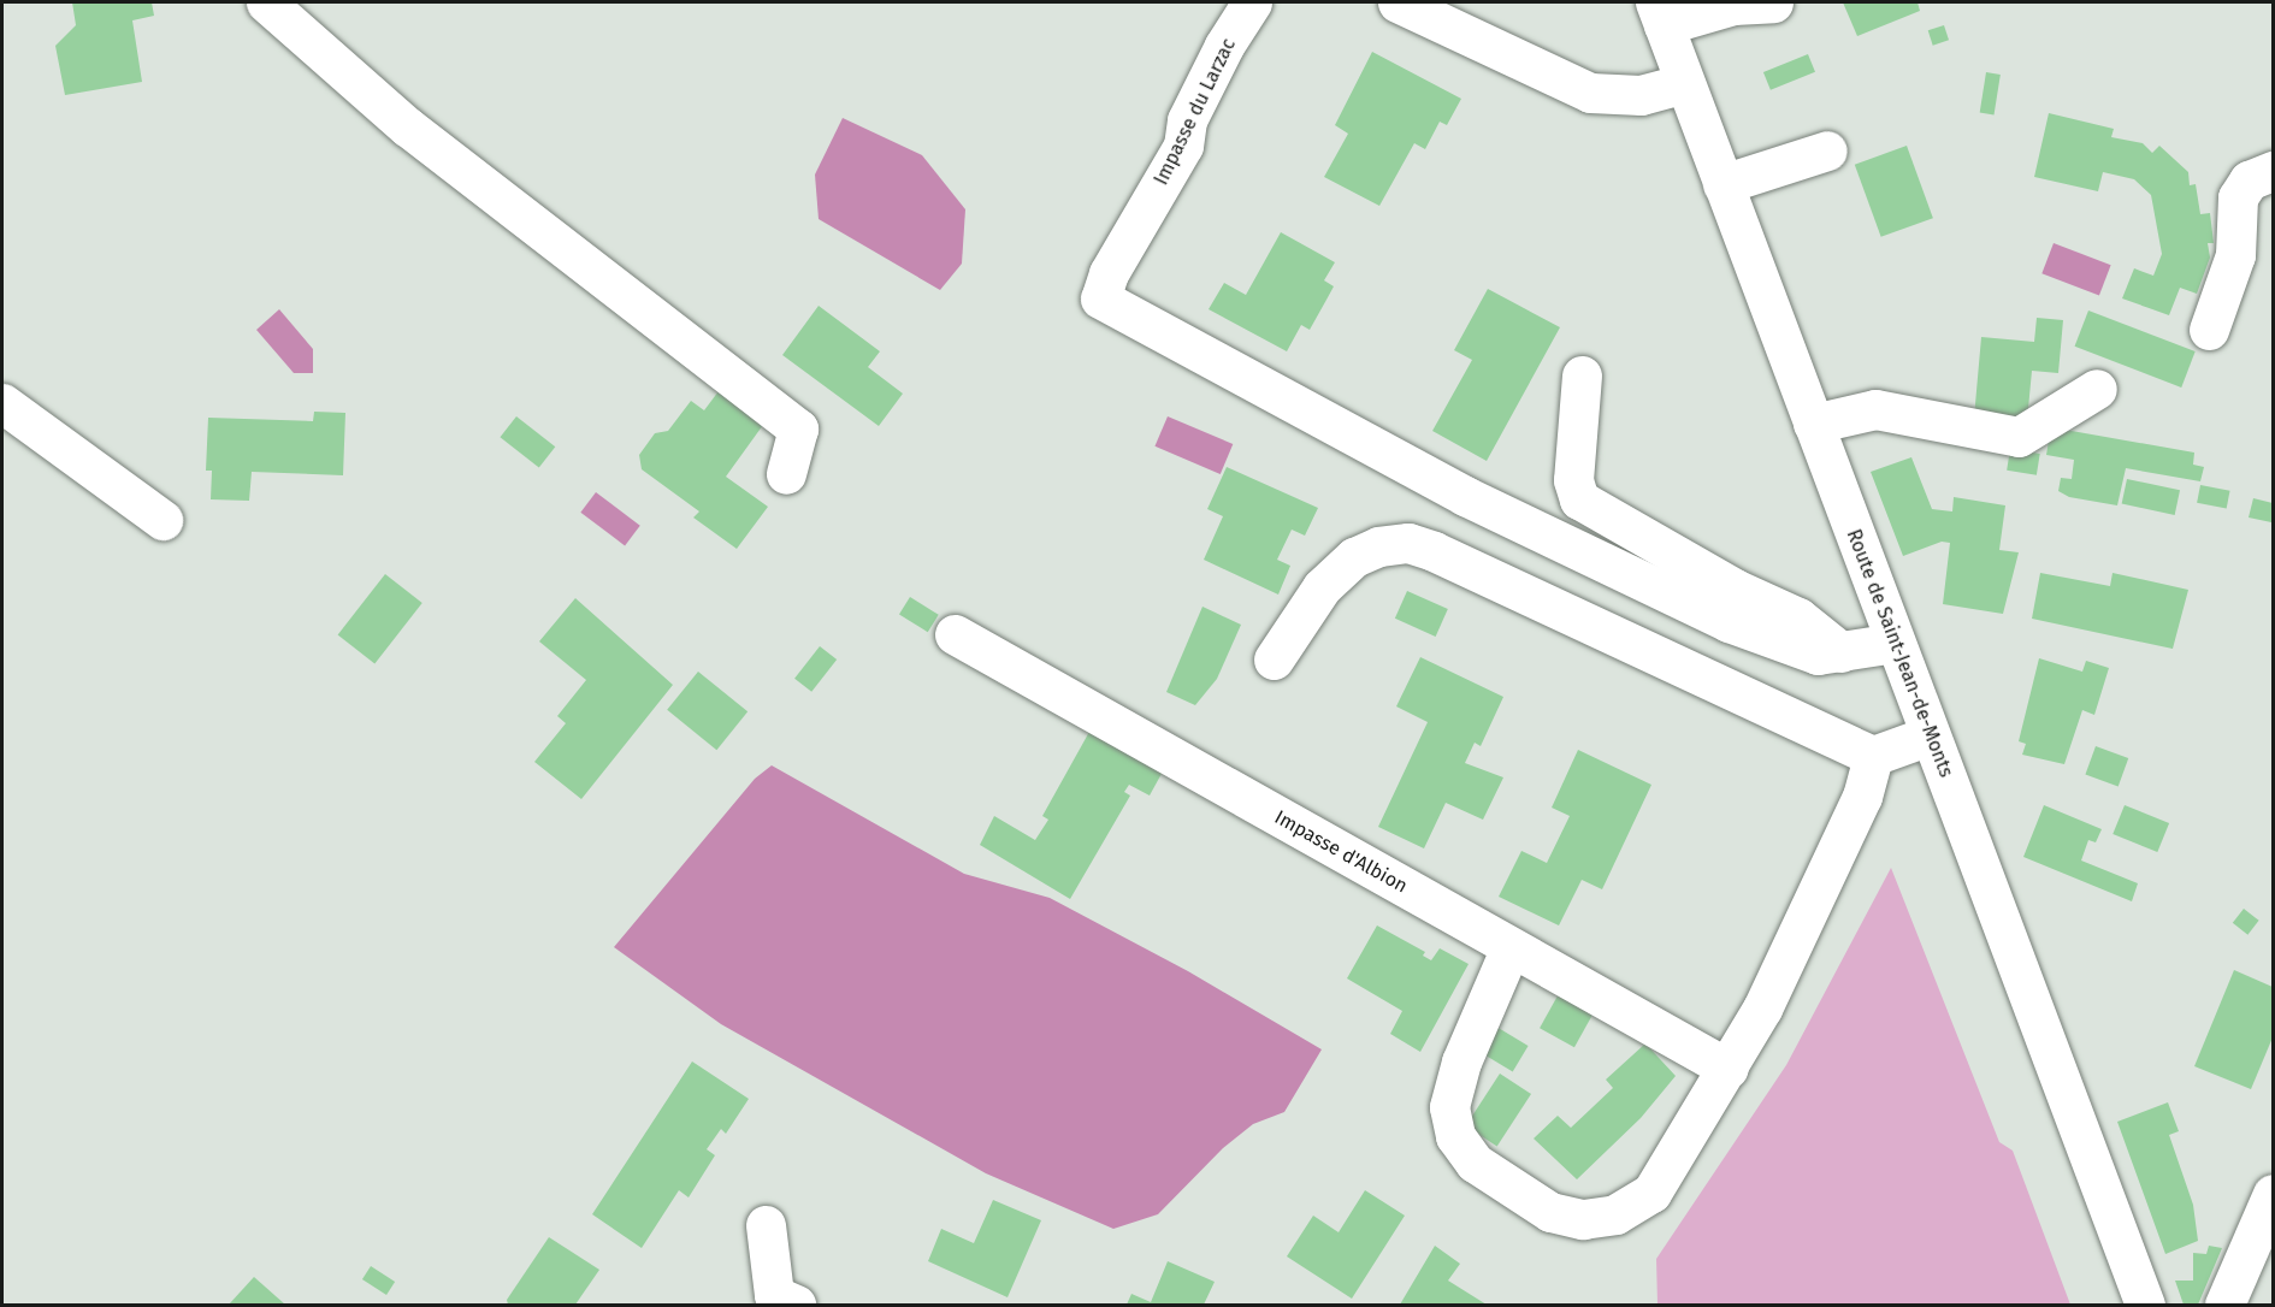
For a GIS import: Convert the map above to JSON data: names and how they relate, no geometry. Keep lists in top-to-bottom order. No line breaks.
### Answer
{"streets":{"main road":["Impasse du Larzac","Route de Saint-Jean-de-Monts","Impasse d'Albion"]}}
